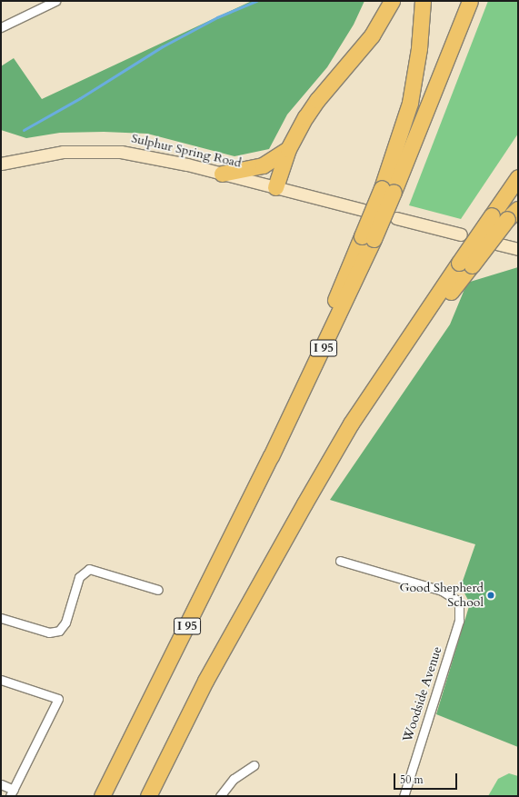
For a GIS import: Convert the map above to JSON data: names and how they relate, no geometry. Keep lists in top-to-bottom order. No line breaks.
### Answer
{"streets":{"highway":["I 95"],"main road":["Sulphur Spring Road"],"street":["Woodside Avenue"]},"places":["Good Shepherd School"],"scale_bar":"50 m"}
